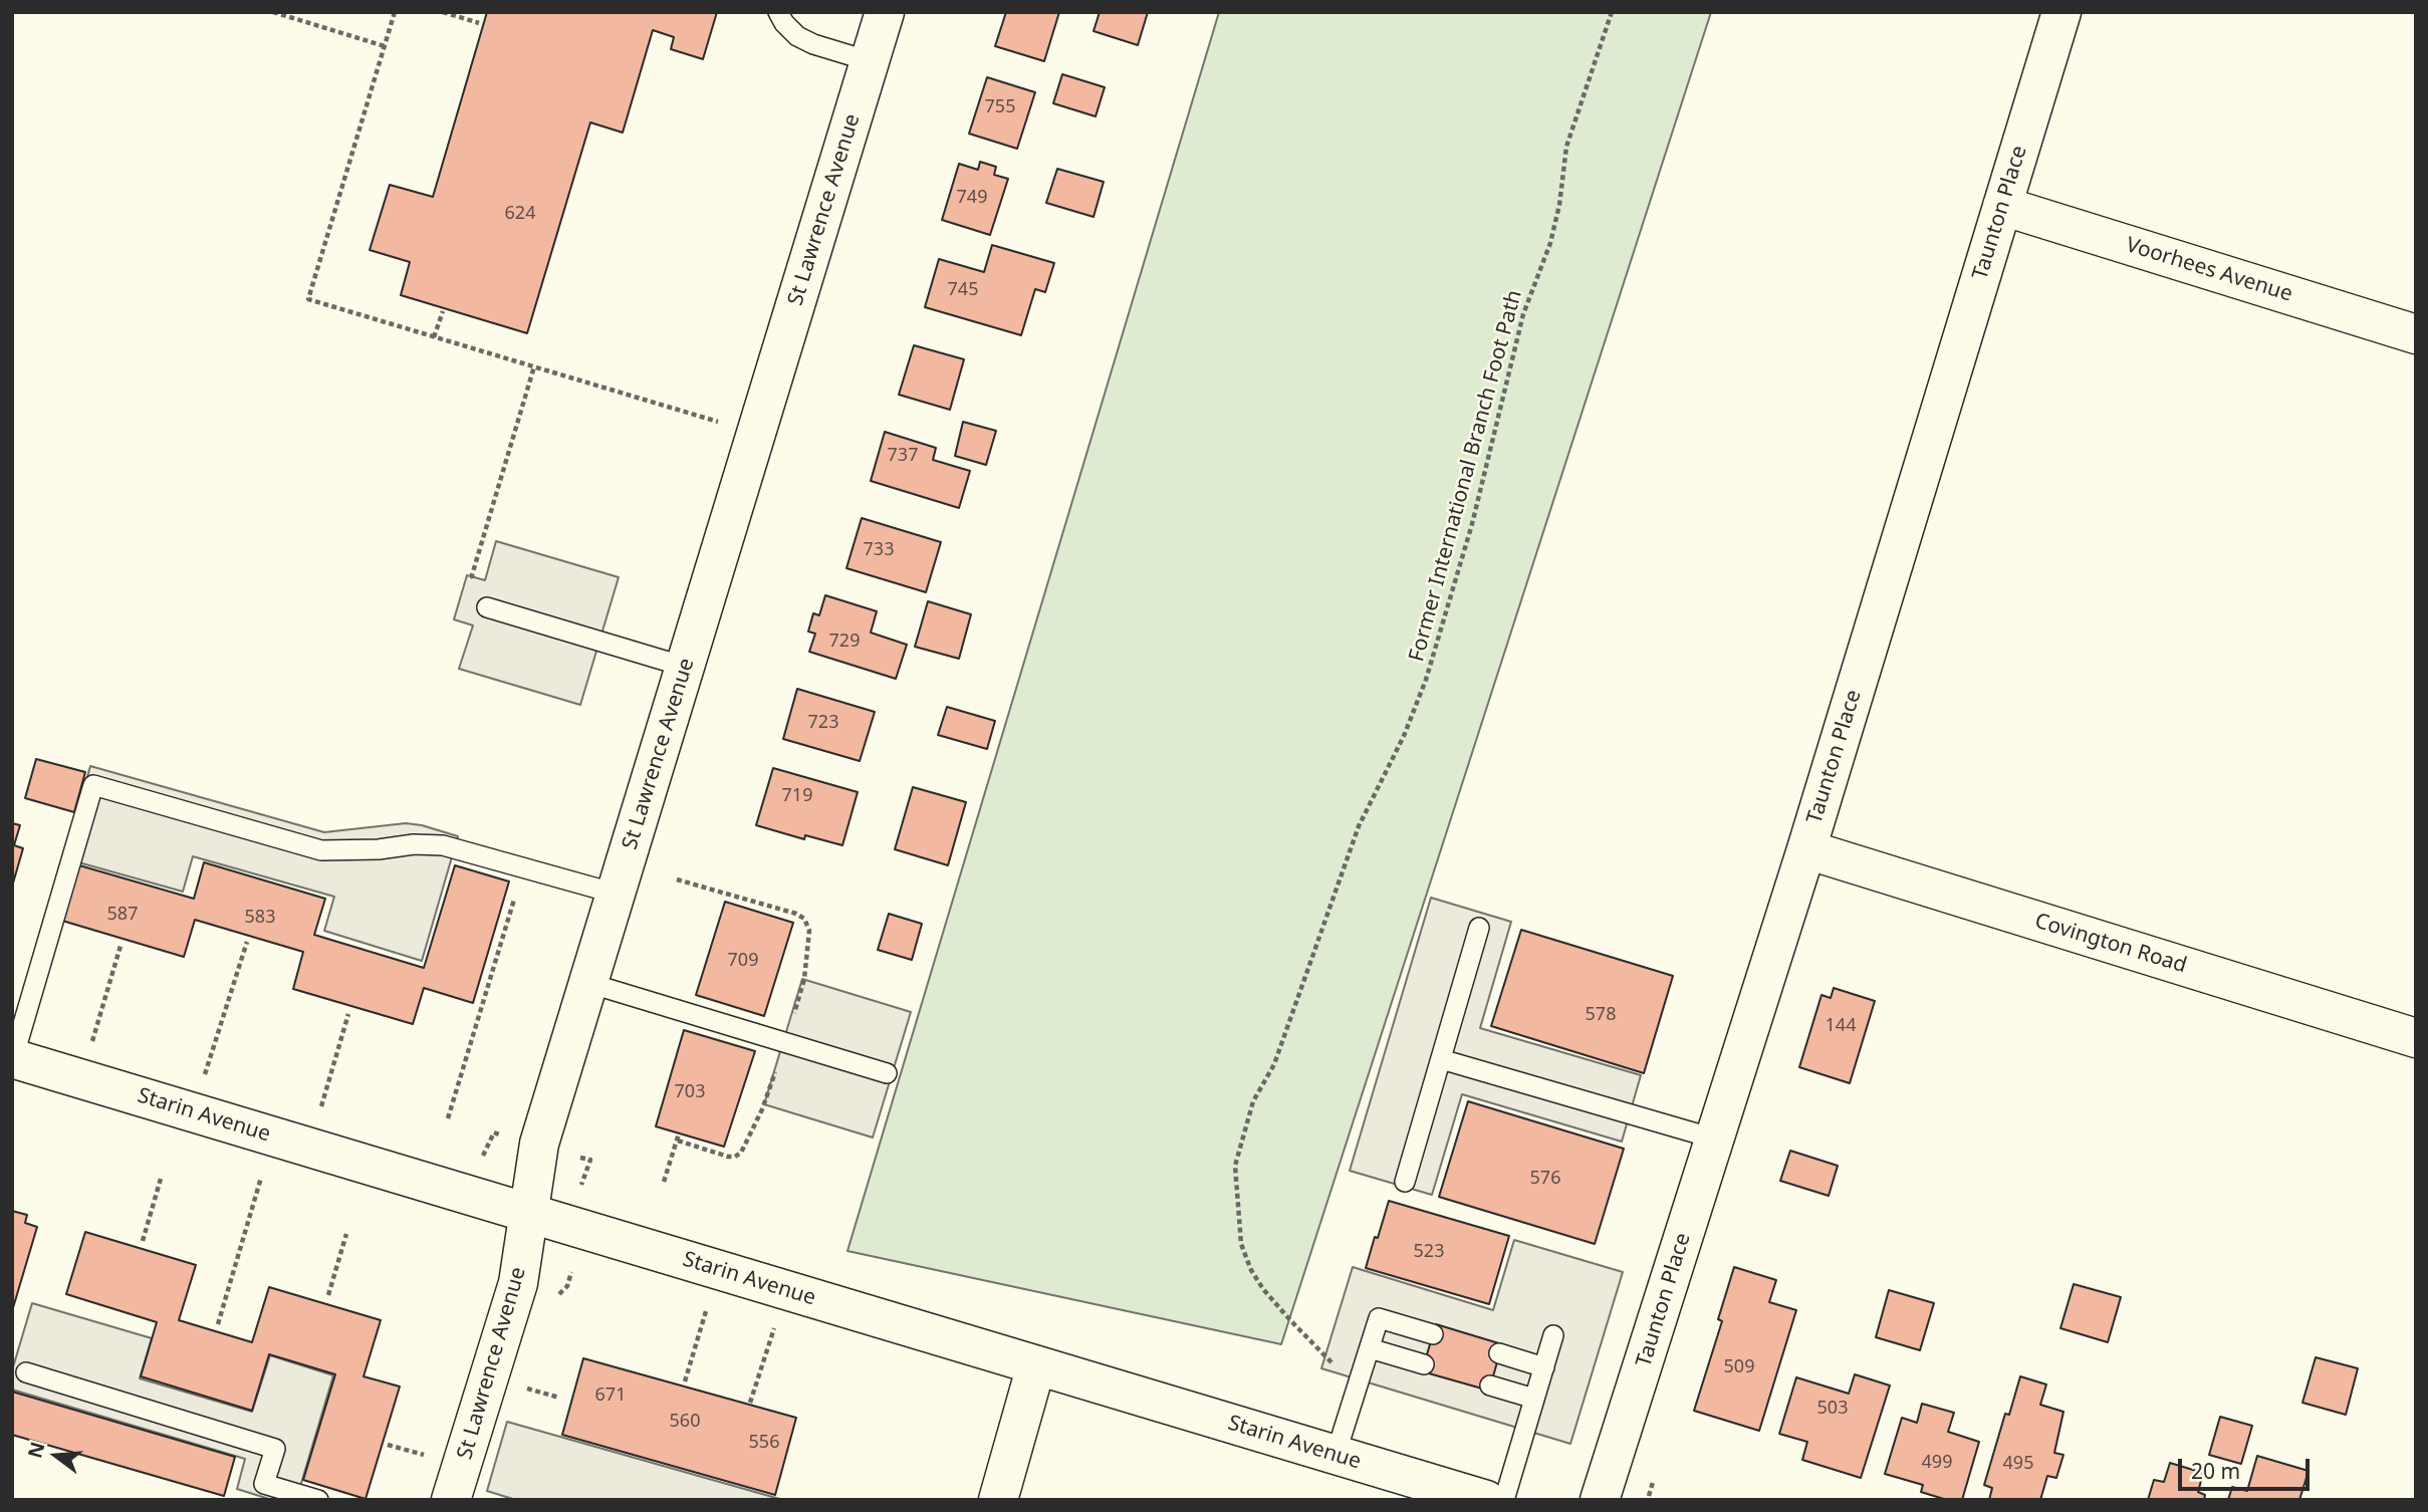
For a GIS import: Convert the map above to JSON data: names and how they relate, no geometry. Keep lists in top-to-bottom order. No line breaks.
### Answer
{"streets":{"street":["St Lawrence Avenue","Taunton Place","Voorhees Avenue","Covington Road","Starin Avenue"],"path":["Former International Branch Foot Path"]},"crossings":[["St Lawrence Avenue","Starin Avenue"],["Taunton Place","Voorhees Avenue"],["Taunton Place","Covington Road"]],"house_numbers":["755","749","624","745","737","733","729","723","719","587","583","709","578","144","703","576","523","509","671","503","560","556","499","495"],"scale_bar":"20 m","north":"left"}
